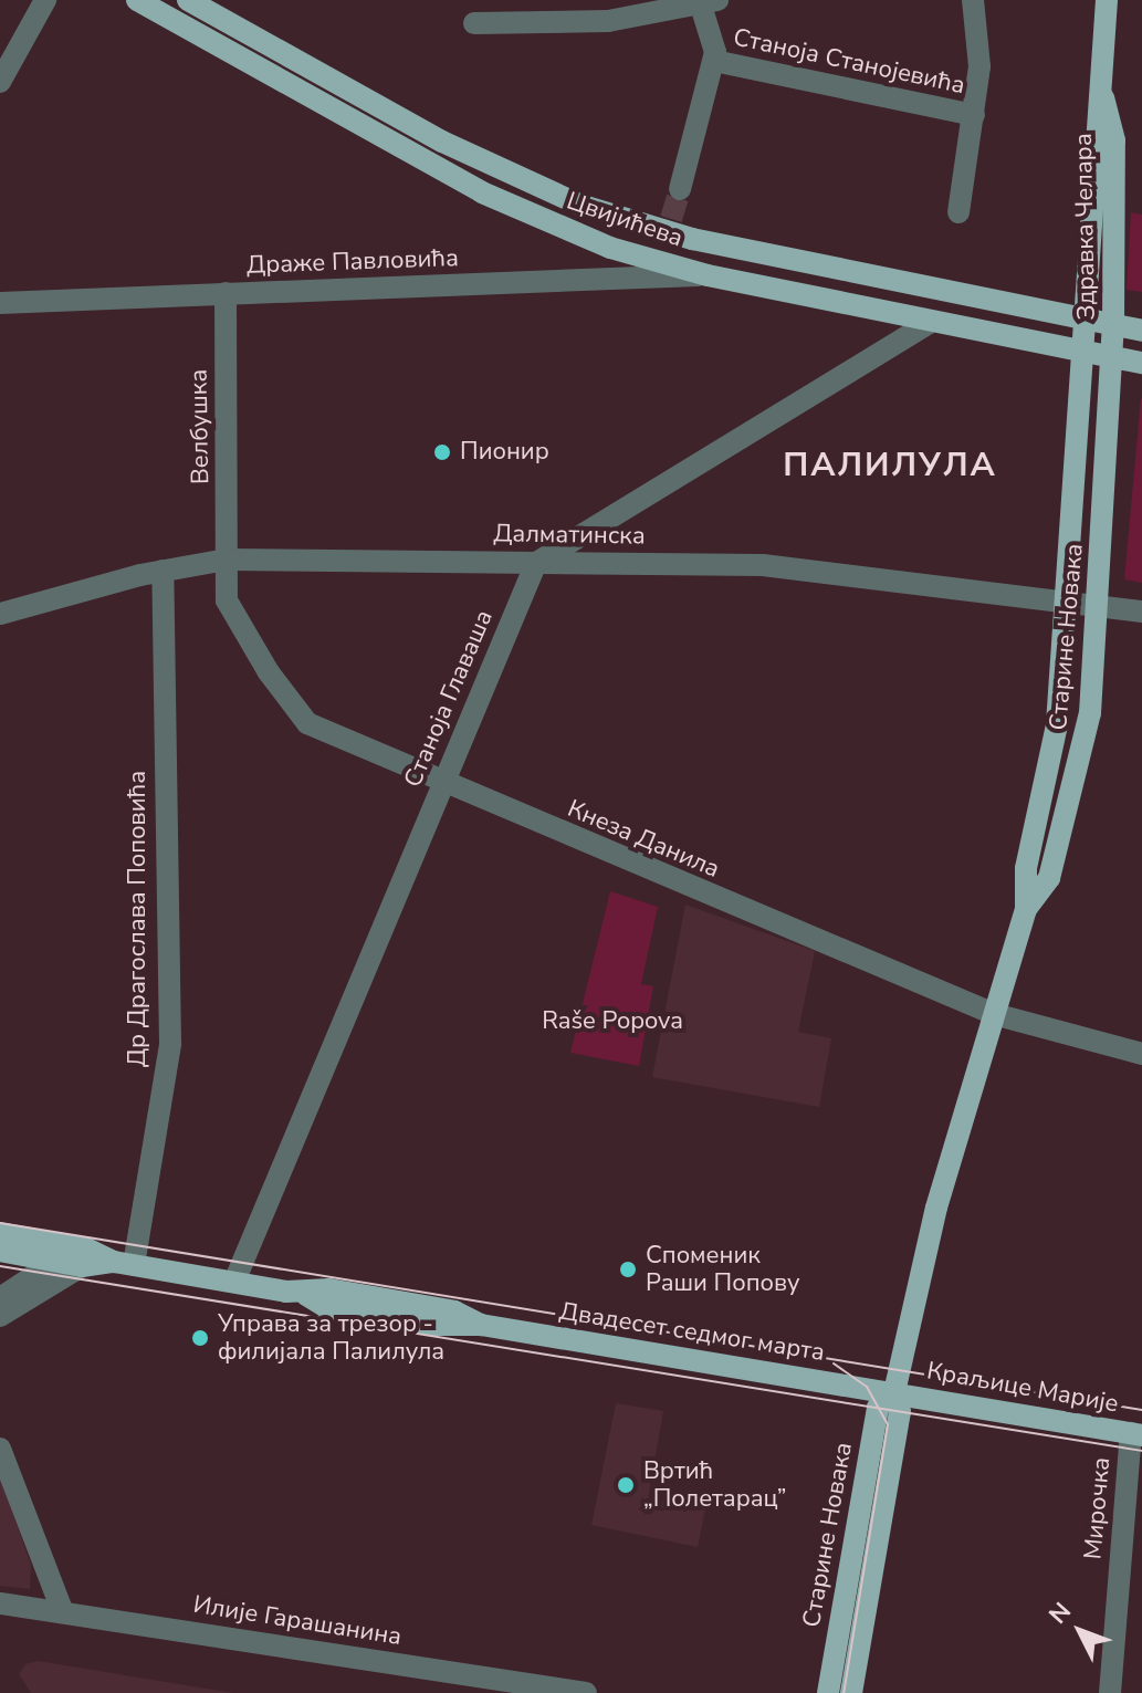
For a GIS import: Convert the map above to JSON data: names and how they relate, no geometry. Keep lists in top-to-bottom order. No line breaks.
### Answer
{"streets":{"main road":["Цвијићева","Здравка Челара","Старине Новака","Двадесет седмог марта","Краљице Марије"],"street":["Станоја Станојевића","Драже Павловића","Велбушка","Далматинска","Станоја Главаша","Кнеза Данила","Др Драгослава Поповића","Мирочка","Илије Гарашанина"]},"crossings":[["Цвијићева","Здравка Челара"],["Цвијићева","Драже Павловића"],["Цвијићева","Старине Новака"],["Здравка Челара","Старине Новака"],["Драже Павловића","Велбушка"],["Велбушка","Далматинска"],["Велбушка","Кнеза Данила"],["Далматинска","Старине Новака"],["Далматинска","Станоја Главаша"],["Далматинска","Кнеза Данила"],["Далматинска","Др Драгослава Поповића"],["Старине Новака","Кнеза Данила"],["Старине Новака","Двадесет седмог марта"],["Старине Новака","Краљице Марије"],["Станоја Главаша","Кнеза Данила"],["Станоја Главаша","Двадесет седмог марта"],["Др Драгослава Поповића","Двадесет седмог марта"],["Двадесет седмог марта","Краљице Марије"],["Краљице Марије","Мирочка"]],"districts":["ПАЛИЛУЛА"],"parks":["Raše Popova"],"places":["Пионир","Споменик Раши Попову","Управа за трезор - филијала Палилула","Вртић „Полетарац”"],"north":"top left"}
